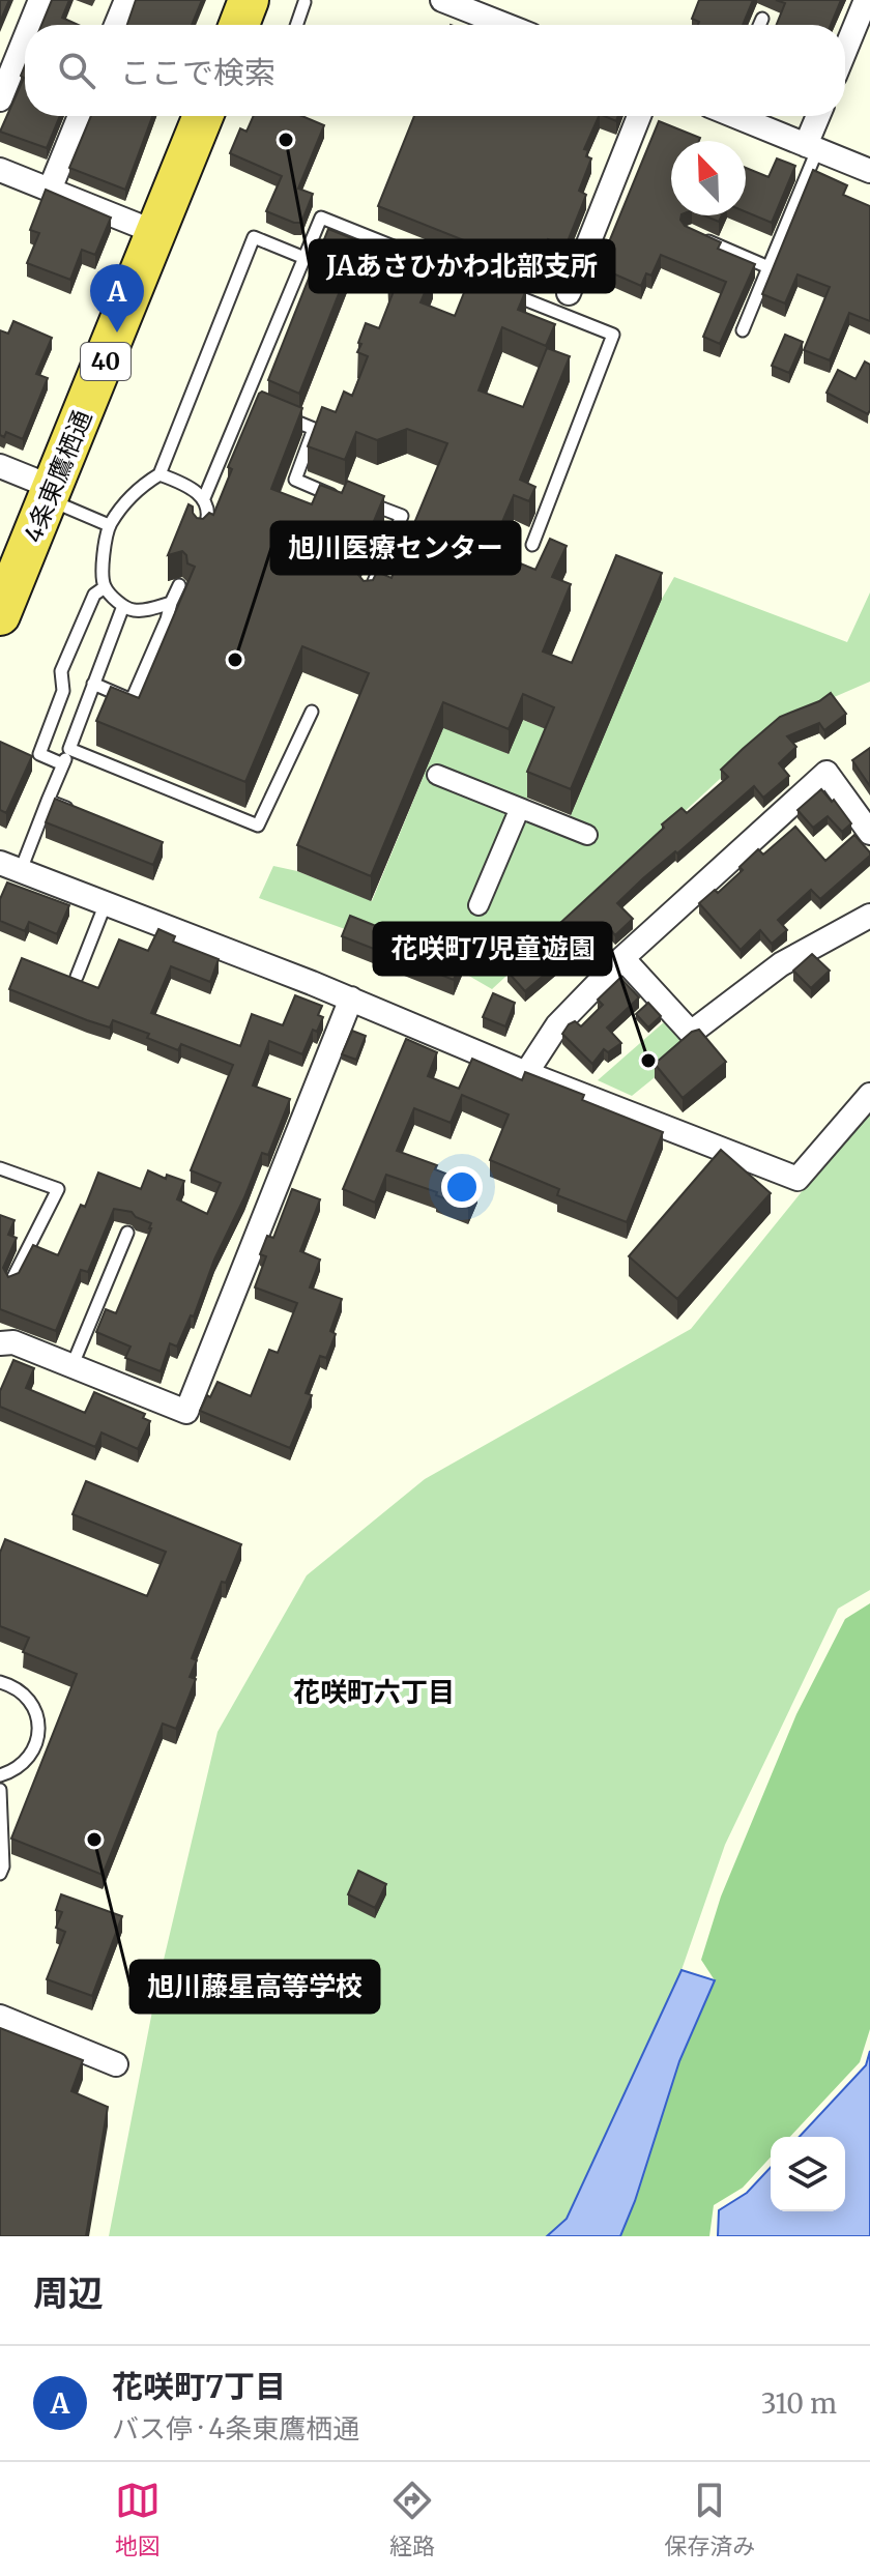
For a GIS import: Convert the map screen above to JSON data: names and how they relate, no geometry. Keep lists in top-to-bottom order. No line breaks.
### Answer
{"streets":{"highway":["40","4条東鷹栖通"]},"districts":["花咲町六丁目"],"places":["JAあさひかわ北部支所","旭川医療センター","花咲町7児童遊園","旭川藤星高等学校"],"north":"top left","page":{"search":"ここで検索","pins":"A","heading":"周辺","list":[{"mark":"A","name":"花咲町7丁目","note":"バス停 · 4条東鷹栖通","value":"310 m"}],"nav":["地図","経路","保存済み"]}}
